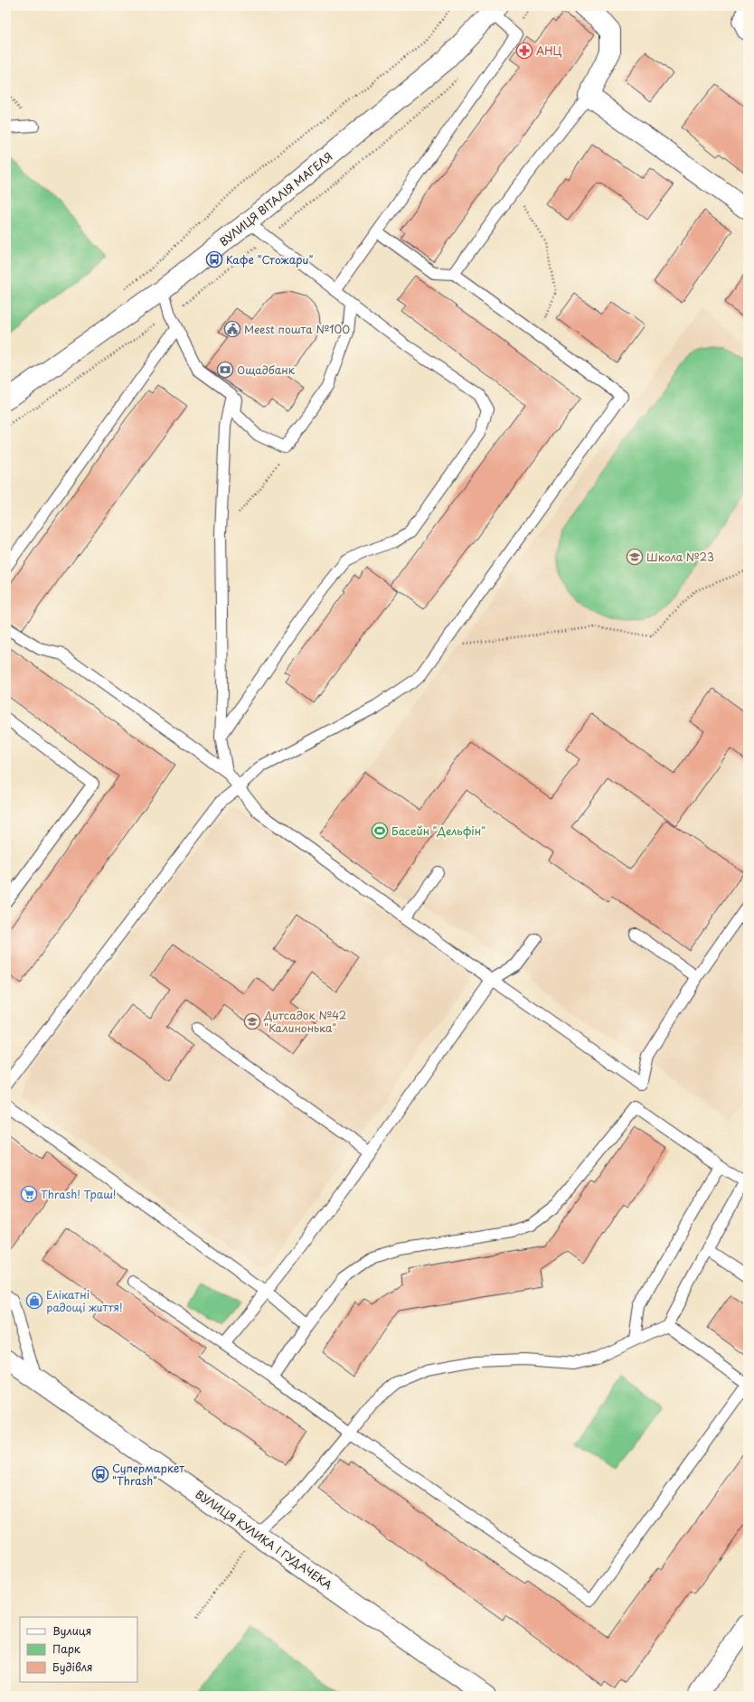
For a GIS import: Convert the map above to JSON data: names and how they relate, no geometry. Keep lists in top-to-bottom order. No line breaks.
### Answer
{"streets":{"street":["ВУЛИЦЯ ВІТАЛІЯ МАГЕЛЯ","ВУЛИЦЯ КУЛИКА І ГУДАЧЕКА"]},"places":{"pharmacy":["АНЦ"],"bus stop":["Кафе \"Стожари\"","Супермаркет \"Thrash\""],"public building":["Meest пошта №100"],"bank":["Ощадбанк"],"school or university":["Школа №23","Дитсадок №42 \"Калинонька\""],"sports":["Басейн \"Дельфін\""],"supermarket":["Thrash! Траш!"],"shop":["Елікатні радощі життя!"]},"legend":["Вулиця","Парк","Будівля"]}
